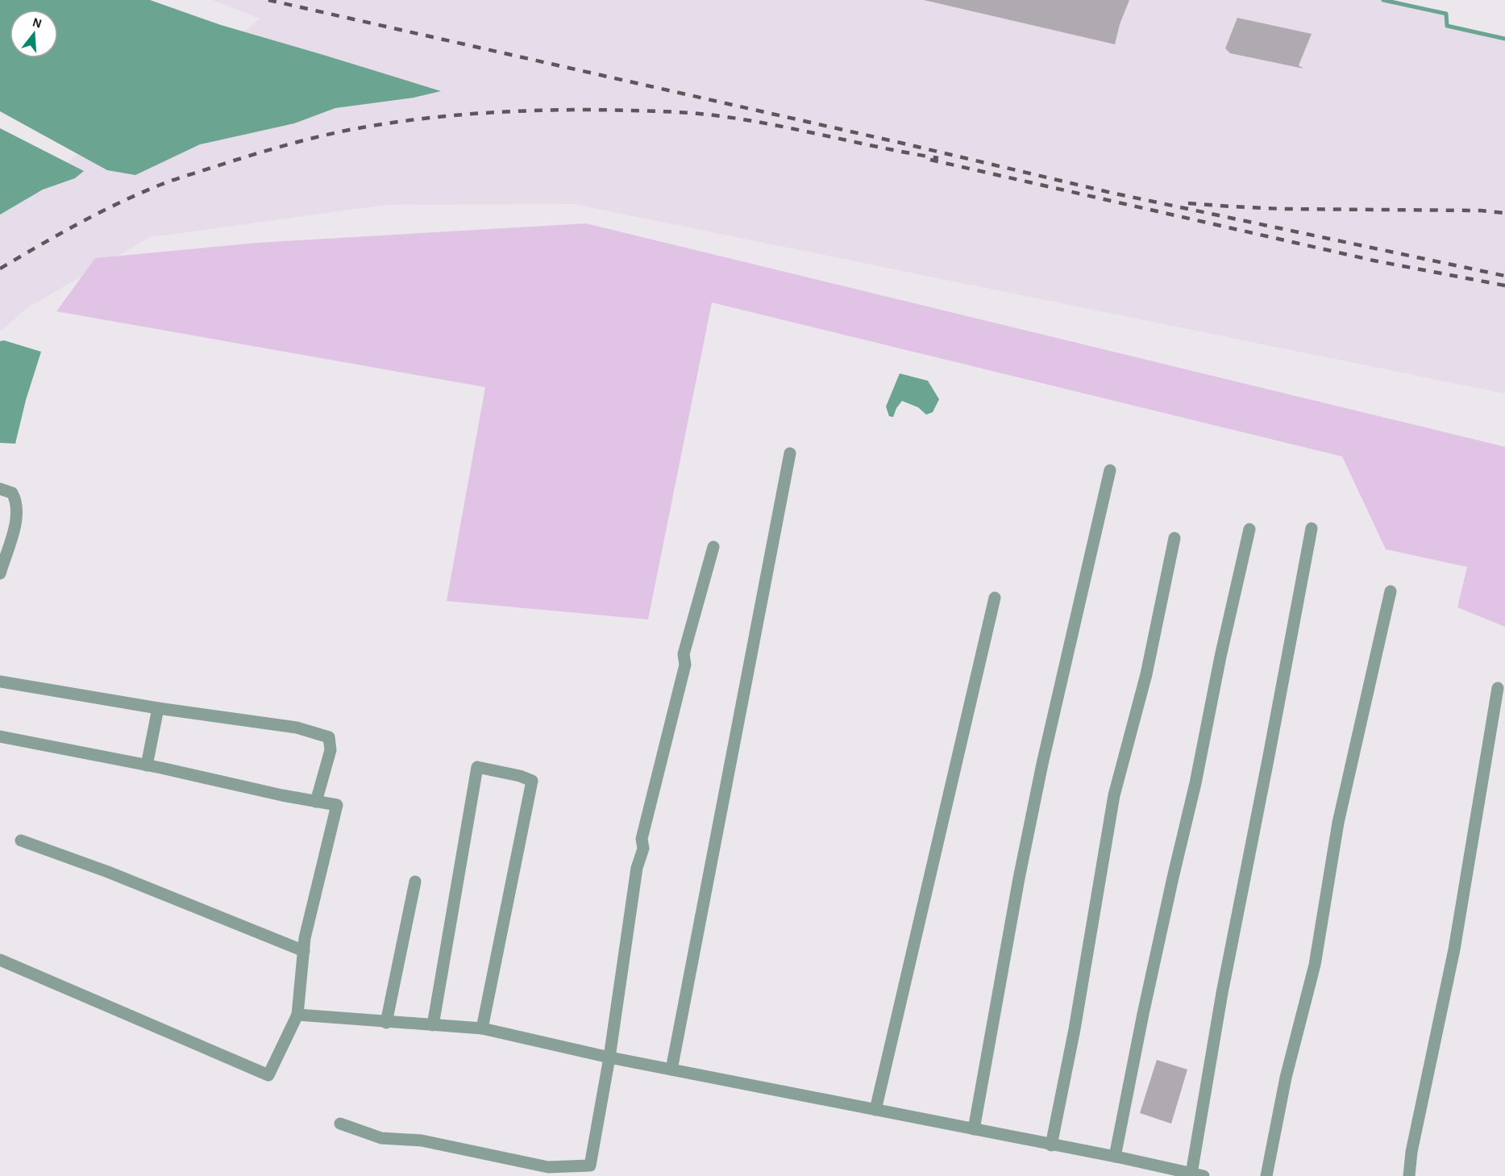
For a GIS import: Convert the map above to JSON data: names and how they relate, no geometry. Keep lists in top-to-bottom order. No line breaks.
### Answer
{"north":"top"}
